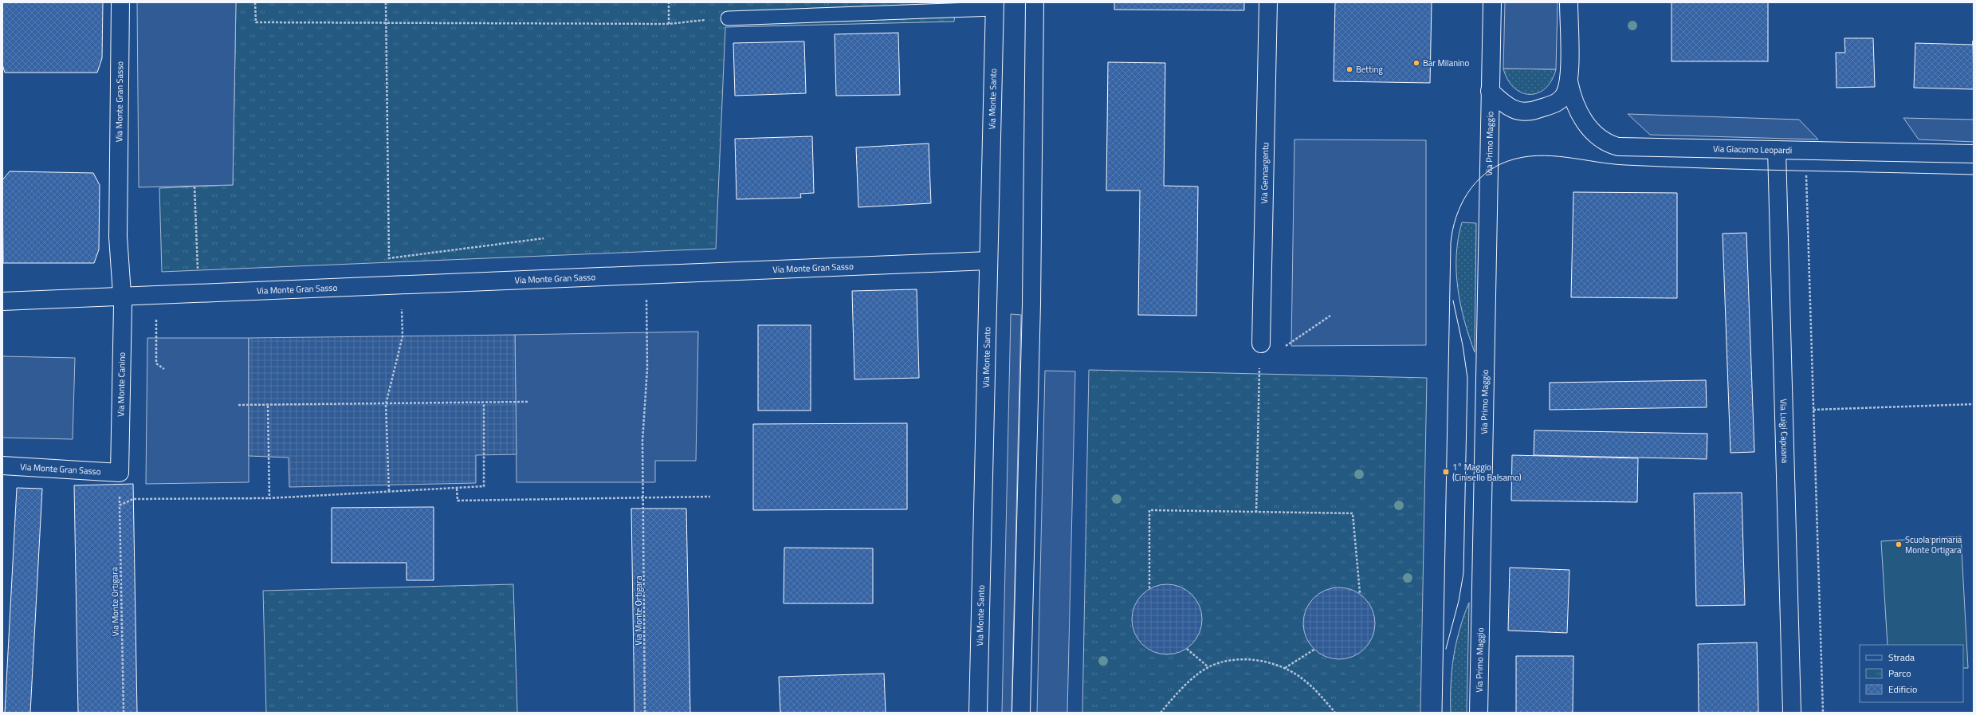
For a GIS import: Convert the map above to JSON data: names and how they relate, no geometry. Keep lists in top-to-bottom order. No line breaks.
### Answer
{"streets":{"street":["Via Monte Santo","Via Monte Gran Sasso","Via Primo Maggio","Via Giacomo Leopardi","Via Gennargentu","Via Monte Canino","Via Luigi Capuana"],"path":["Via Monte Ortigara"]},"crossings":[["Via Monte Santo","Via Monte Gran Sasso"],["Via Monte Gran Sasso","Via Monte Canino"],["Via Primo Maggio","Via Giacomo Leopardi"],["Via Giacomo Leopardi","Via Luigi Capuana"]],"places":{"other":["Bar Milanino","Betting","Scuola primaria Monte Ortigara"],"transit":["1° Maggio (Cinisello Balsamo)"]},"legend":["Strada","Parco","Edificio"]}
